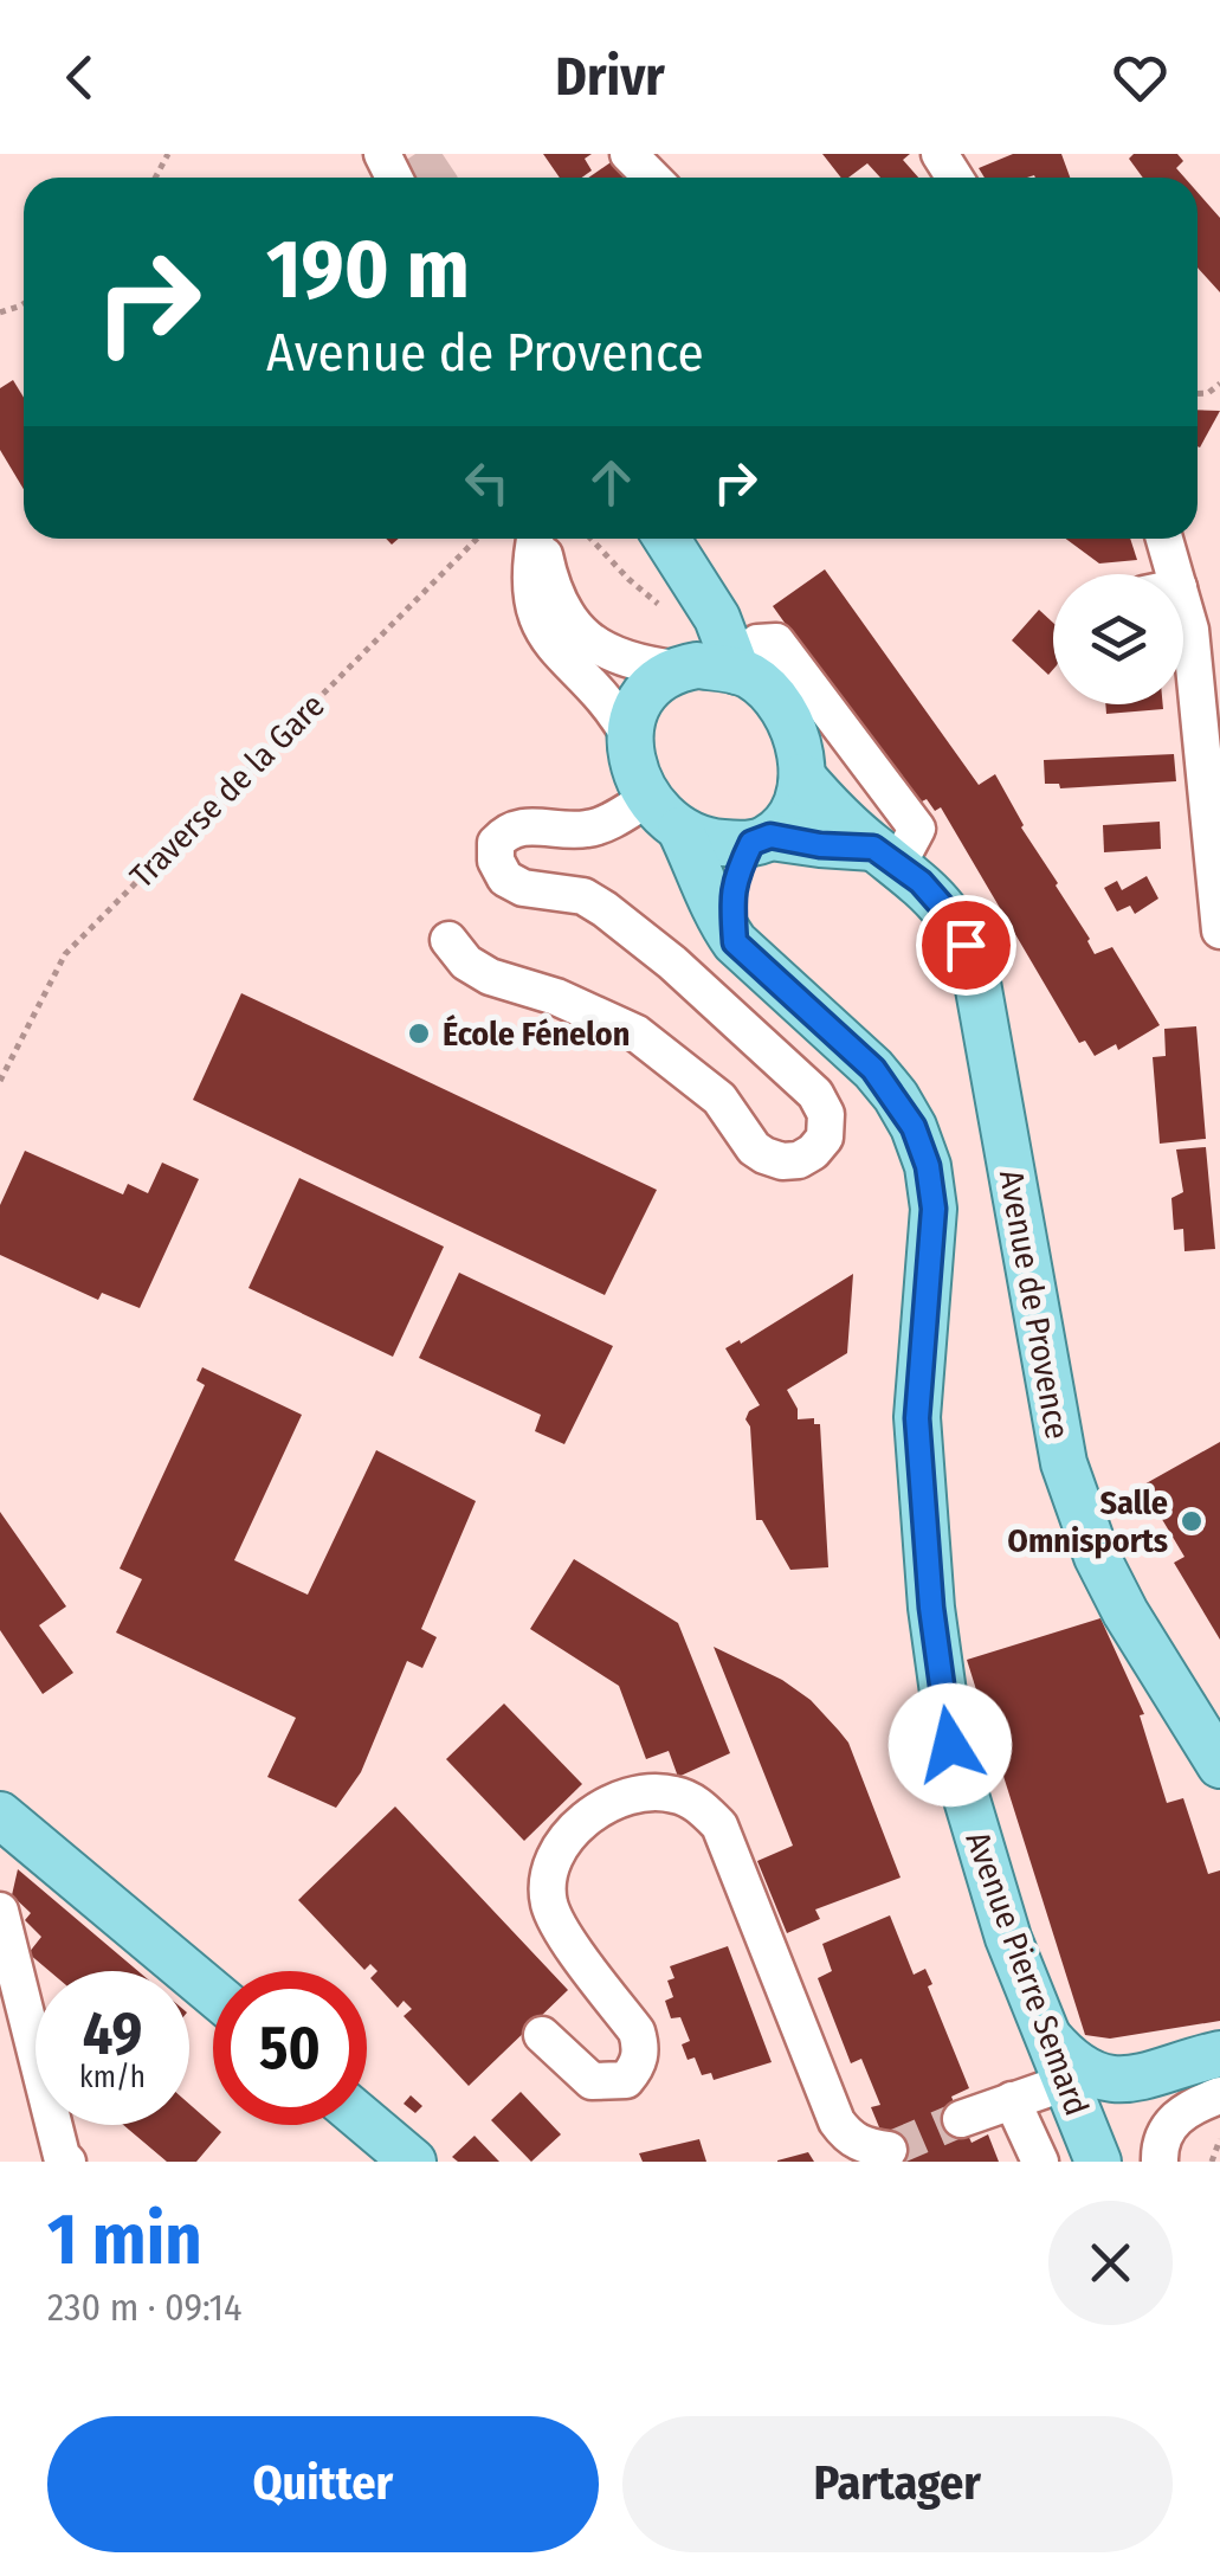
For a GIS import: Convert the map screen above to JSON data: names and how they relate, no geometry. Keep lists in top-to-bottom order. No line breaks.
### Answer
{"streets":{"main road":["Avenue de Provence","Avenue Pierre Semard"],"path":["Traverse de la Gare"]},"crossings":[["Avenue de Provence","Avenue Pierre Semard"]],"places":["École Fénelon","Salle Omnisports"],"page":{"header":"Drivr","turn":["190 m","Avenue de Provence"],"speed":"49 km/h","limit":"50","heading":["1 min","230 m · 09:14"],"buttons":["Quitter","Partager"]}}
